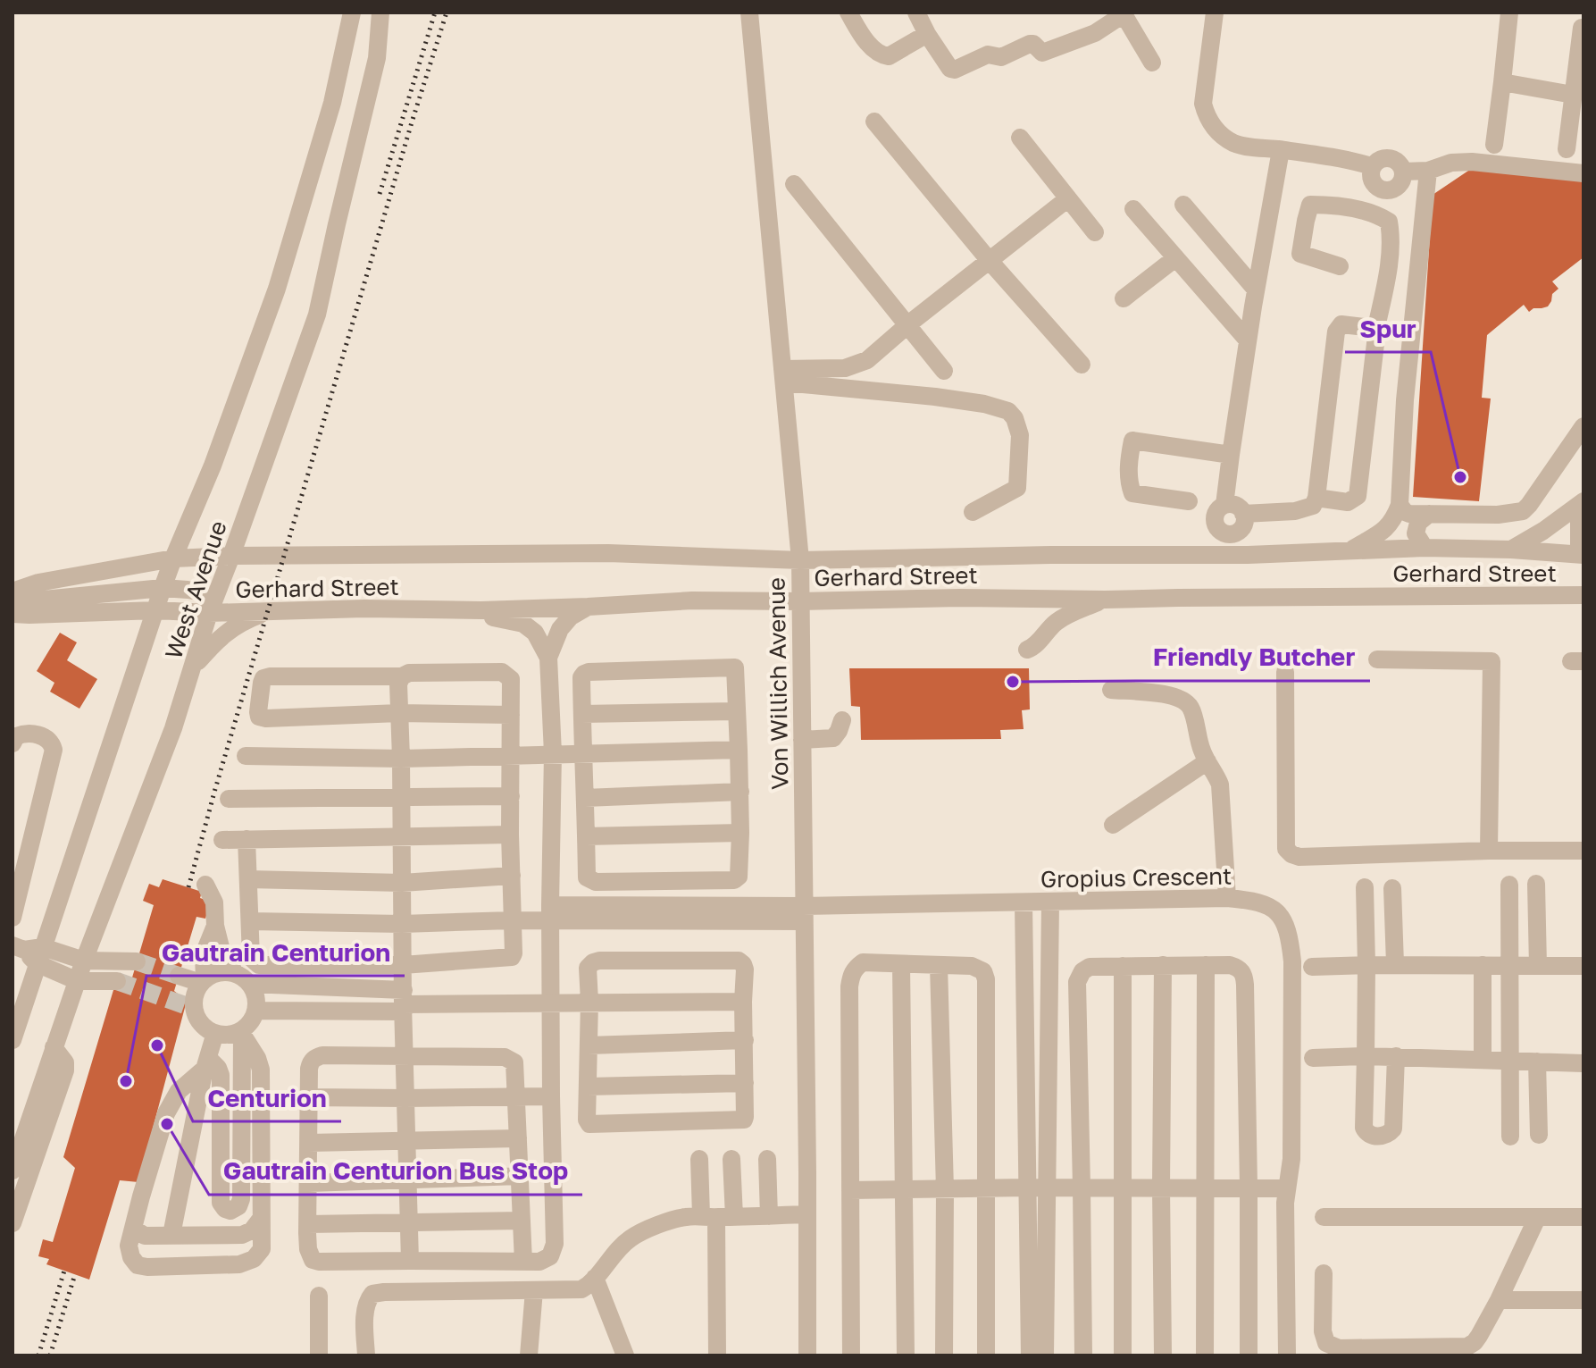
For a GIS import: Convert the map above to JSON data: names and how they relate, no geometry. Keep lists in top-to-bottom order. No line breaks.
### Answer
{"streets":{"street":["Gerhard Street","West Avenue","Von Willich Avenue","Gropius Crescent"]},"crossings":[["Gerhard Street","West Avenue"],["Gerhard Street","Von Willich Avenue"],["Von Willich Avenue","Gropius Crescent"]],"places":["Spur","Friendly Butcher","Centurion","Gautrain Centurion","Gautrain Centurion Bus Stop"]}
